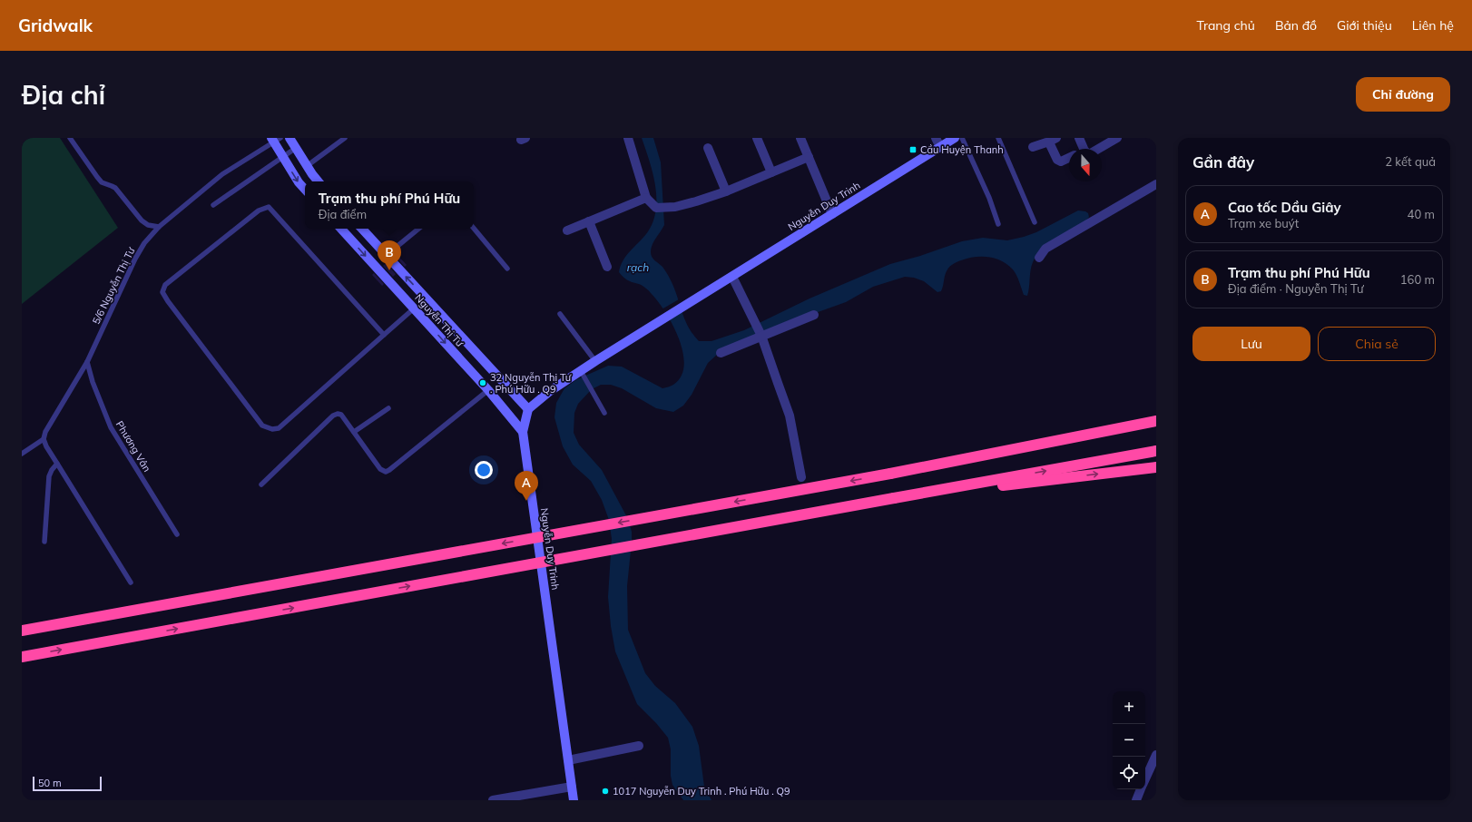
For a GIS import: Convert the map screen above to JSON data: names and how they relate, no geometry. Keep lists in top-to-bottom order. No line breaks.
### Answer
{"streets":{"main road":["Nguyễn Duy Trinh","Nguyễn Thị Tư"],"lane":["5/6 Nguyễn Thị Tư","Phương Vân"]},"crossings":[["Nguyễn Duy Trinh","Nguyễn Thị Tư"],["5/6 Nguyễn Thị Tư","Phương Vân"]],"water":["rạch"],"places":{"transit":["Cầu Huyện Thanh"],"other":["32 Nguyễn Thị Tư . Phú Hữu . Q9","1017 Nguyễn Duy Trinh . Phú Hữu . Q9"]},"scale_bar":"50 m","north":"bottom","page":{"header":"Gridwalk","nav":["Trang chủ","Bản đồ","Giới thiệu","Liên hệ"],"buttons":["Chỉ đường",["Lưu","Chia sẻ"]],"title":"Địa chỉ","heading":["Gần đây","2 kết quả"],"popup":["Trạm thu phí Phú Hữu","Địa điểm"],"list":[{"mark":"A","name":"Cao tốc Dầu Giây","note":"Trạm xe buýt","value":"40 m"},{"mark":"B","name":"Trạm thu phí Phú Hữu","note":"Địa điểm · Nguyễn Thị Tư","value":"160 m"}],"pins":["B","A"],"map_buttons":["+","−"],"scale":"50 m"}}
